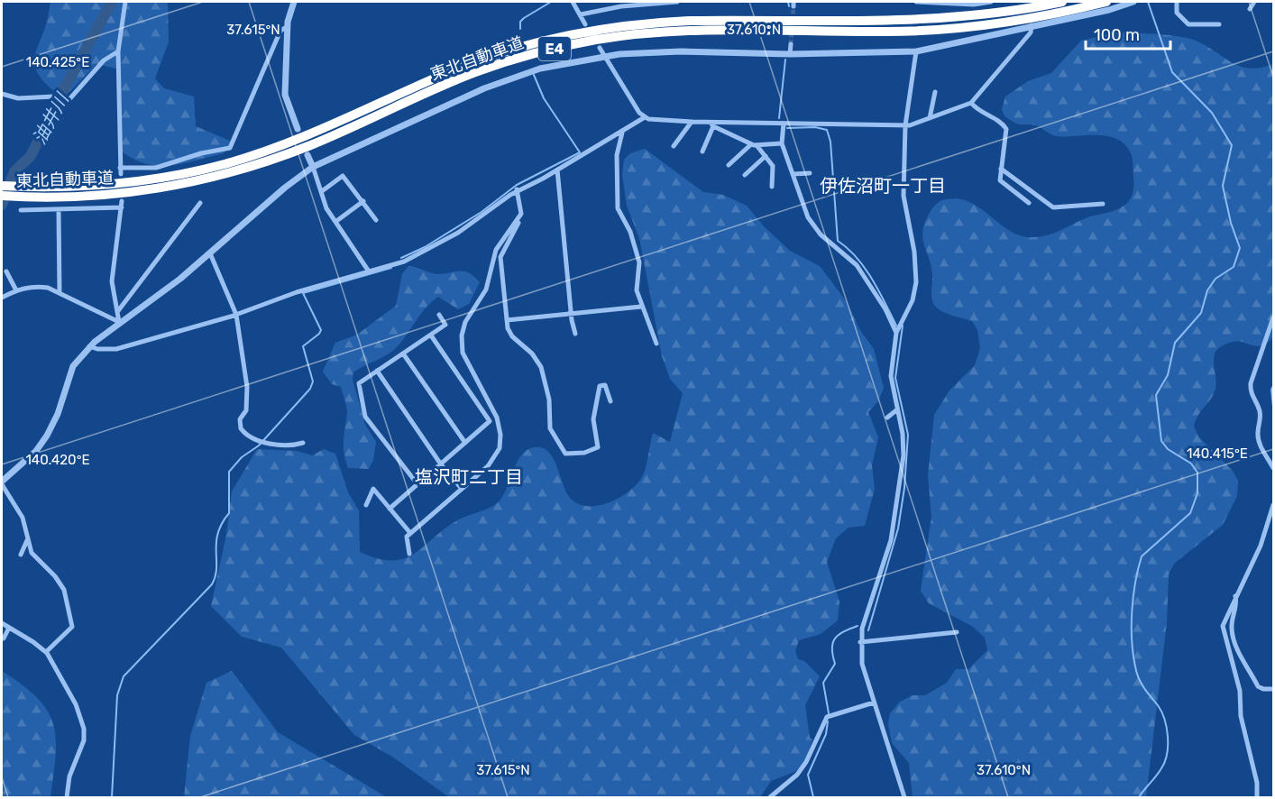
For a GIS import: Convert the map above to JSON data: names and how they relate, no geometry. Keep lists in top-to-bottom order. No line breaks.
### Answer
{"streets":{"highway":["E4","東北自動車道"]},"districts":["伊佐沼町一丁目","塩沢町二丁目"],"water":["油井川"],"scale_bar":"100 m","coordinates":["37.615°N","37.610°N","140.425°E","140.415°E","140.420°E"]}
